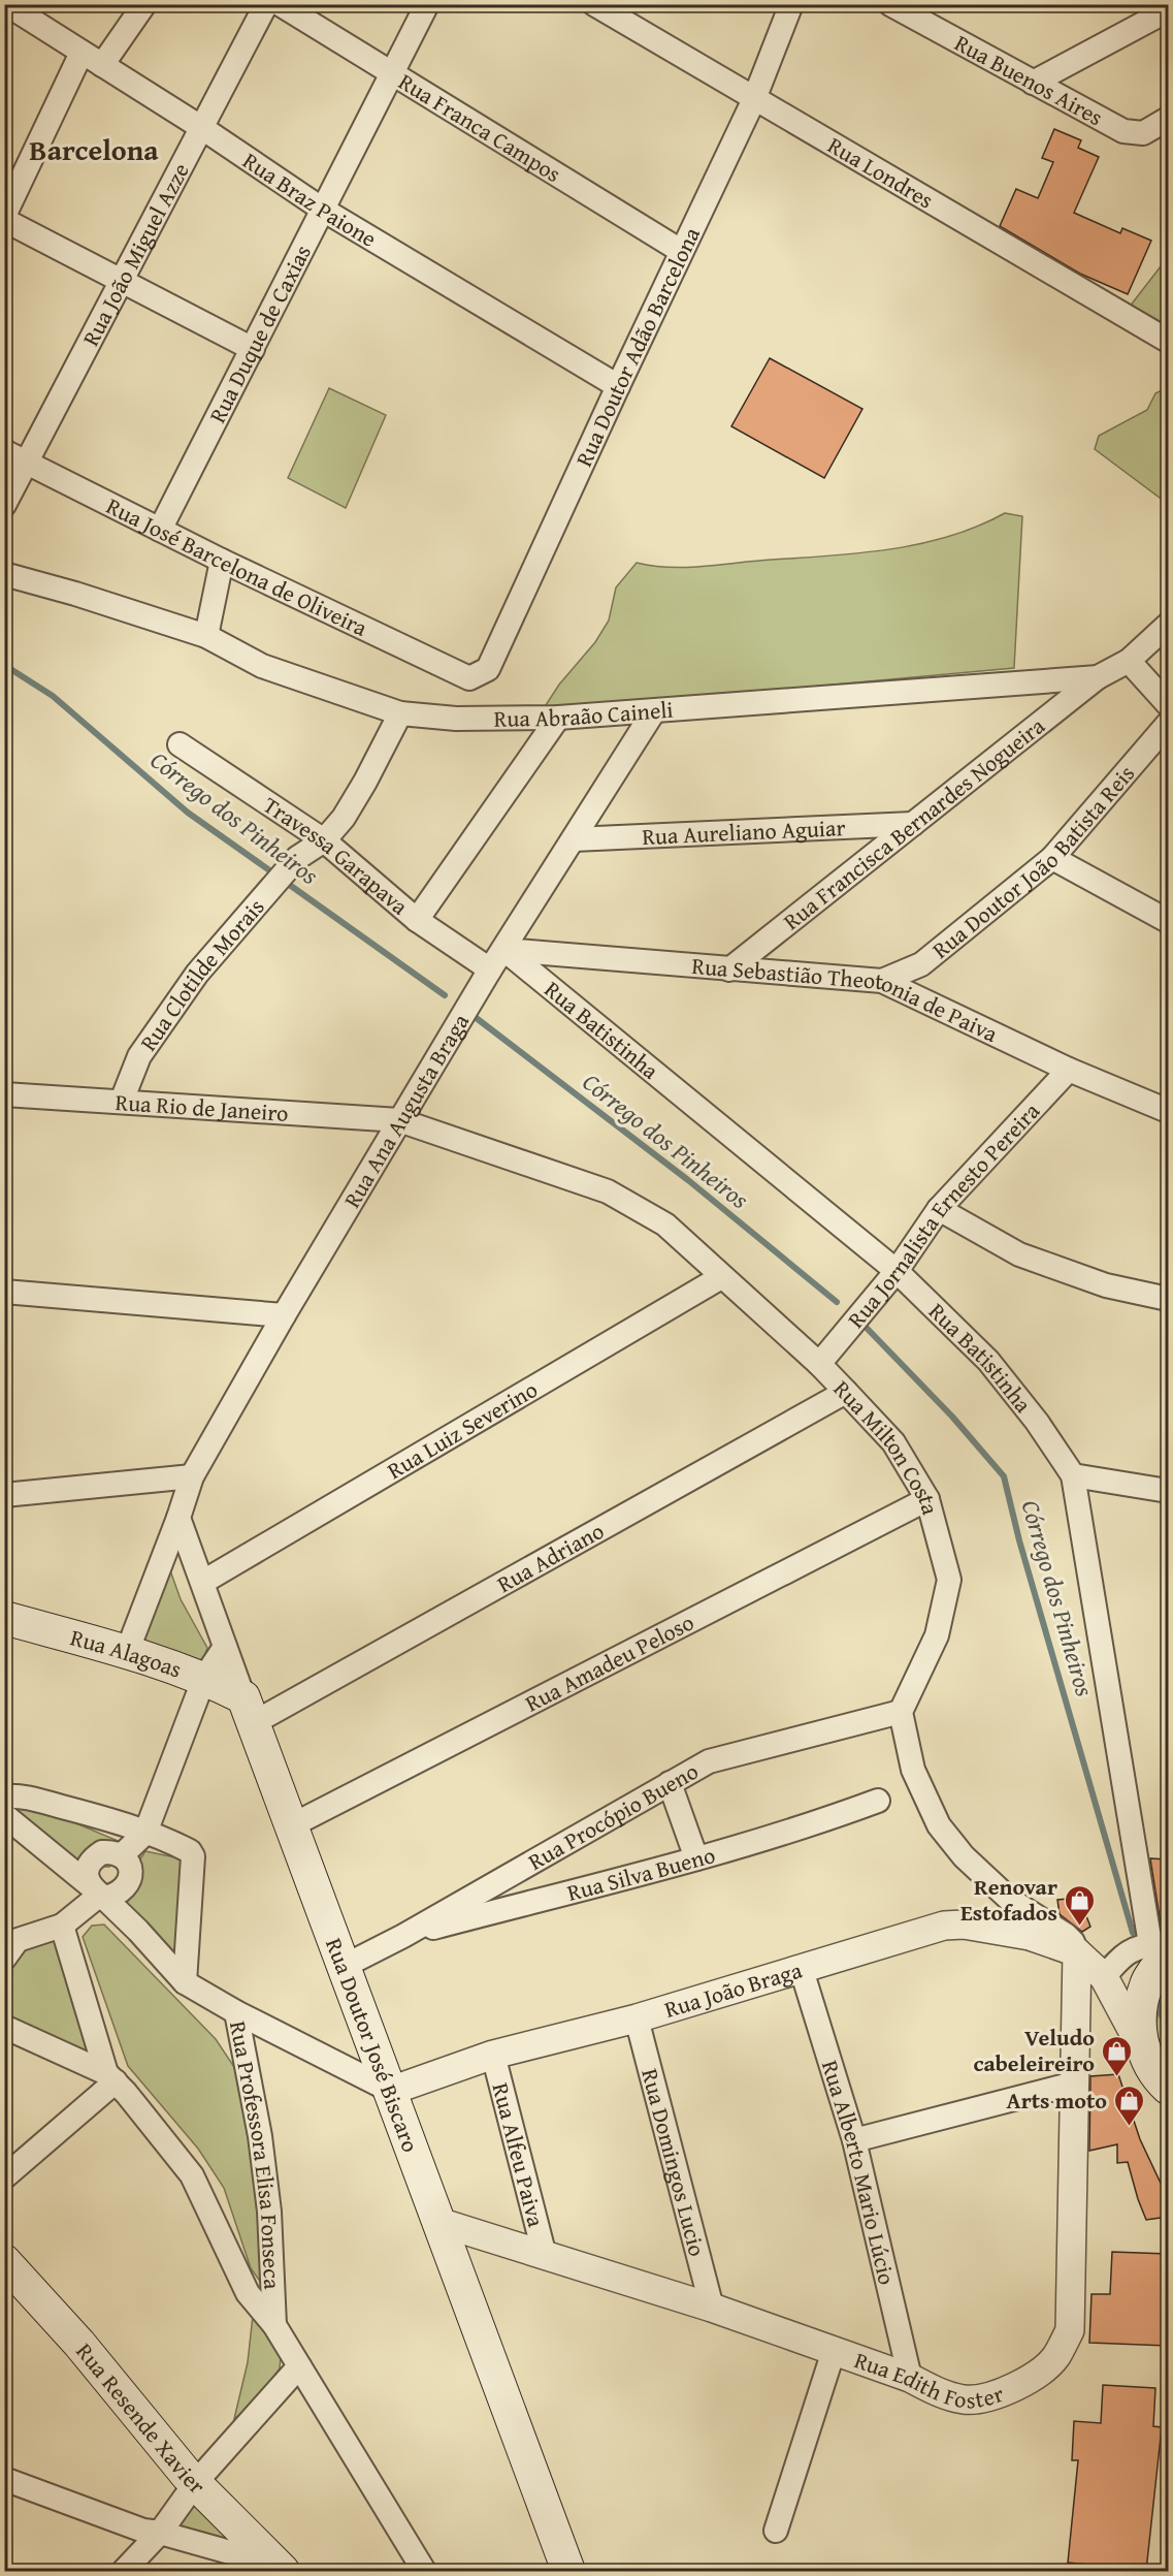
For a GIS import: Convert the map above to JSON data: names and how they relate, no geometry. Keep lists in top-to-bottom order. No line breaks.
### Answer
{"streets":{"main road":["Rua Alagoas","Rua Doutor José Biscaro","Rua Resende Xavier"],"street":["Rua Buenos Aires","Rua Franca Campos","Rua Londres","Rua Braz Paione","Rua João Miguel Azze","Rua Duque de Caxias","Rua Doutor Adão Barcelona","Rua José Barcelona de Oliveira","Rua Abraão Caineli","Rua Francisca Bernardes Nogueira","Rua Aureliano Aguiar","Travessa Garapava","Rua Doutor João Batista Reis","Rua Clotilde Morais","Rua Sebastião Theotonia de Paiva","Rua Batistinha","Rua Rio de Janeiro","Rua Ana Augusta Braga","Rua Jornalista Ernesto Pereira","Rua Luiz Severino","Rua Milton Costa","Rua Adriano","Rua Amadeu Peloso","Rua Procópio Bueno","Rua Silva Bueno","Rua João Braga","Rua Professora Elisa Fonseca","Rua Alfeu Paiva","Rua Domingos Lucio","Rua Alberto Mario Lúcio","Rua Edith Foster"]},"crossings":[["Rua Franca Campos","Rua Duque de Caxias"],["Rua Franca Campos","Rua Doutor Adão Barcelona"],["Rua Londres","Rua Doutor Adão Barcelona"],["Rua Braz Paione","Rua João Miguel Azze"],["Rua Braz Paione","Rua Duque de Caxias"],["Rua Braz Paione","Rua Doutor Adão Barcelona"],["Rua João Miguel Azze","Rua José Barcelona de Oliveira"],["Rua Duque de Caxias","Rua José Barcelona de Oliveira"],["Rua Doutor Adão Barcelona","Rua José Barcelona de Oliveira"],["Rua Abraão Caineli","Rua Francisca Bernardes Nogueira"],["Rua Abraão Caineli","Rua Clotilde Morais"],["Rua Abraão Caineli","Rua Ana Augusta Braga"],["Rua Francisca Bernardes Nogueira","Rua Aureliano Aguiar"],["Rua Francisca Bernardes Nogueira","Rua Sebastião Theotonia de Paiva"],["Rua Aureliano Aguiar","Rua Ana Augusta Braga"],["Travessa Garapava","Rua Clotilde Morais"],["Travessa Garapava","Rua Ana Augusta Braga"],["Rua Doutor João Batista Reis","Rua Sebastião Theotonia de Paiva"],["Rua Clotilde Morais","Rua Rio de Janeiro"],["Rua Sebastião Theotonia de Paiva","Rua Batistinha"],["Rua Sebastião Theotonia de Paiva","Rua Ana Augusta Braga"],["Rua Sebastião Theotonia de Paiva","Rua Jornalista Ernesto Pereira"],["Rua Batistinha","Rua Ana Augusta Braga"],["Rua Batistinha","Rua Jornalista Ernesto Pereira"],["Rua Rio de Janeiro","Rua Ana Augusta Braga"],["Rua Rio de Janeiro","Rua Milton Costa"],["Rua Ana Augusta Braga","Rua Milton Costa"],["Rua Ana Augusta Braga","Rua Alagoas"],["Rua Ana Augusta Braga","Rua Doutor José Biscaro"],["Rua Jornalista Ernesto Pereira","Rua Milton Costa"],["Rua Luiz Severino","Rua Milton Costa"],["Rua Luiz Severino","Rua Doutor José Biscaro"],["Rua Milton Costa","Rua Adriano"],["Rua Milton Costa","Rua Amadeu Peloso"],["Rua Milton Costa","Rua Procópio Bueno"],["Rua Adriano","Rua Alagoas"],["Rua Adriano","Rua Doutor José Biscaro"],["Rua Alagoas","Rua Doutor José Biscaro"],["Rua Amadeu Peloso","Rua Doutor José Biscaro"],["Rua Procópio Bueno","Rua Silva Bueno"],["Rua Procópio Bueno","Rua Doutor José Biscaro"],["Rua João Braga","Rua Doutor José Biscaro"],["Rua João Braga","Rua Alfeu Paiva"],["Rua João Braga","Rua Domingos Lucio"],["Rua João Braga","Rua Alberto Mario Lúcio"],["Rua João Braga","Rua Edith Foster"],["Rua Doutor José Biscaro","Rua Edith Foster"],["Rua Alfeu Paiva","Rua Edith Foster"],["Rua Domingos Lucio","Rua Edith Foster"],["Rua Alberto Mario Lúcio","Rua Edith Foster"]],"districts":["Barcelona"],"water":["Córrego dos Pinheiros"],"places":{"shop":["Renovar Estofados","Veludo cabeleireiro","Arts moto"]}}
